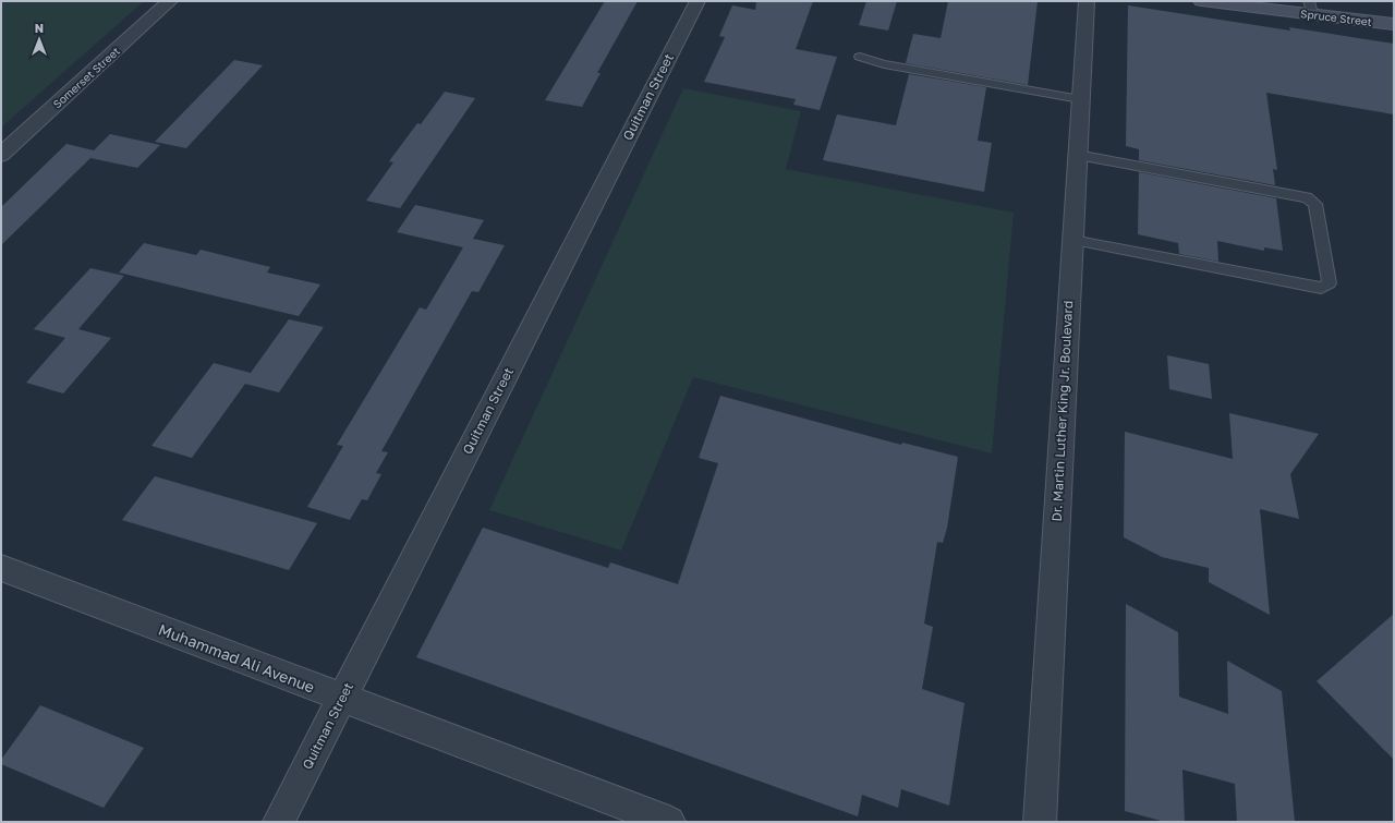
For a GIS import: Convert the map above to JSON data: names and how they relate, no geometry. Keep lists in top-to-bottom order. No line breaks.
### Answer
{"streets":{"main road":["Spruce Street"],"street":["Somerset Street","Quitman Street","Dr. Martin Luther King Jr. Boulevard","Muhammad Ali Avenue"]},"crossings":[["Quitman Street","Muhammad Ali Avenue"]],"north":"top"}
